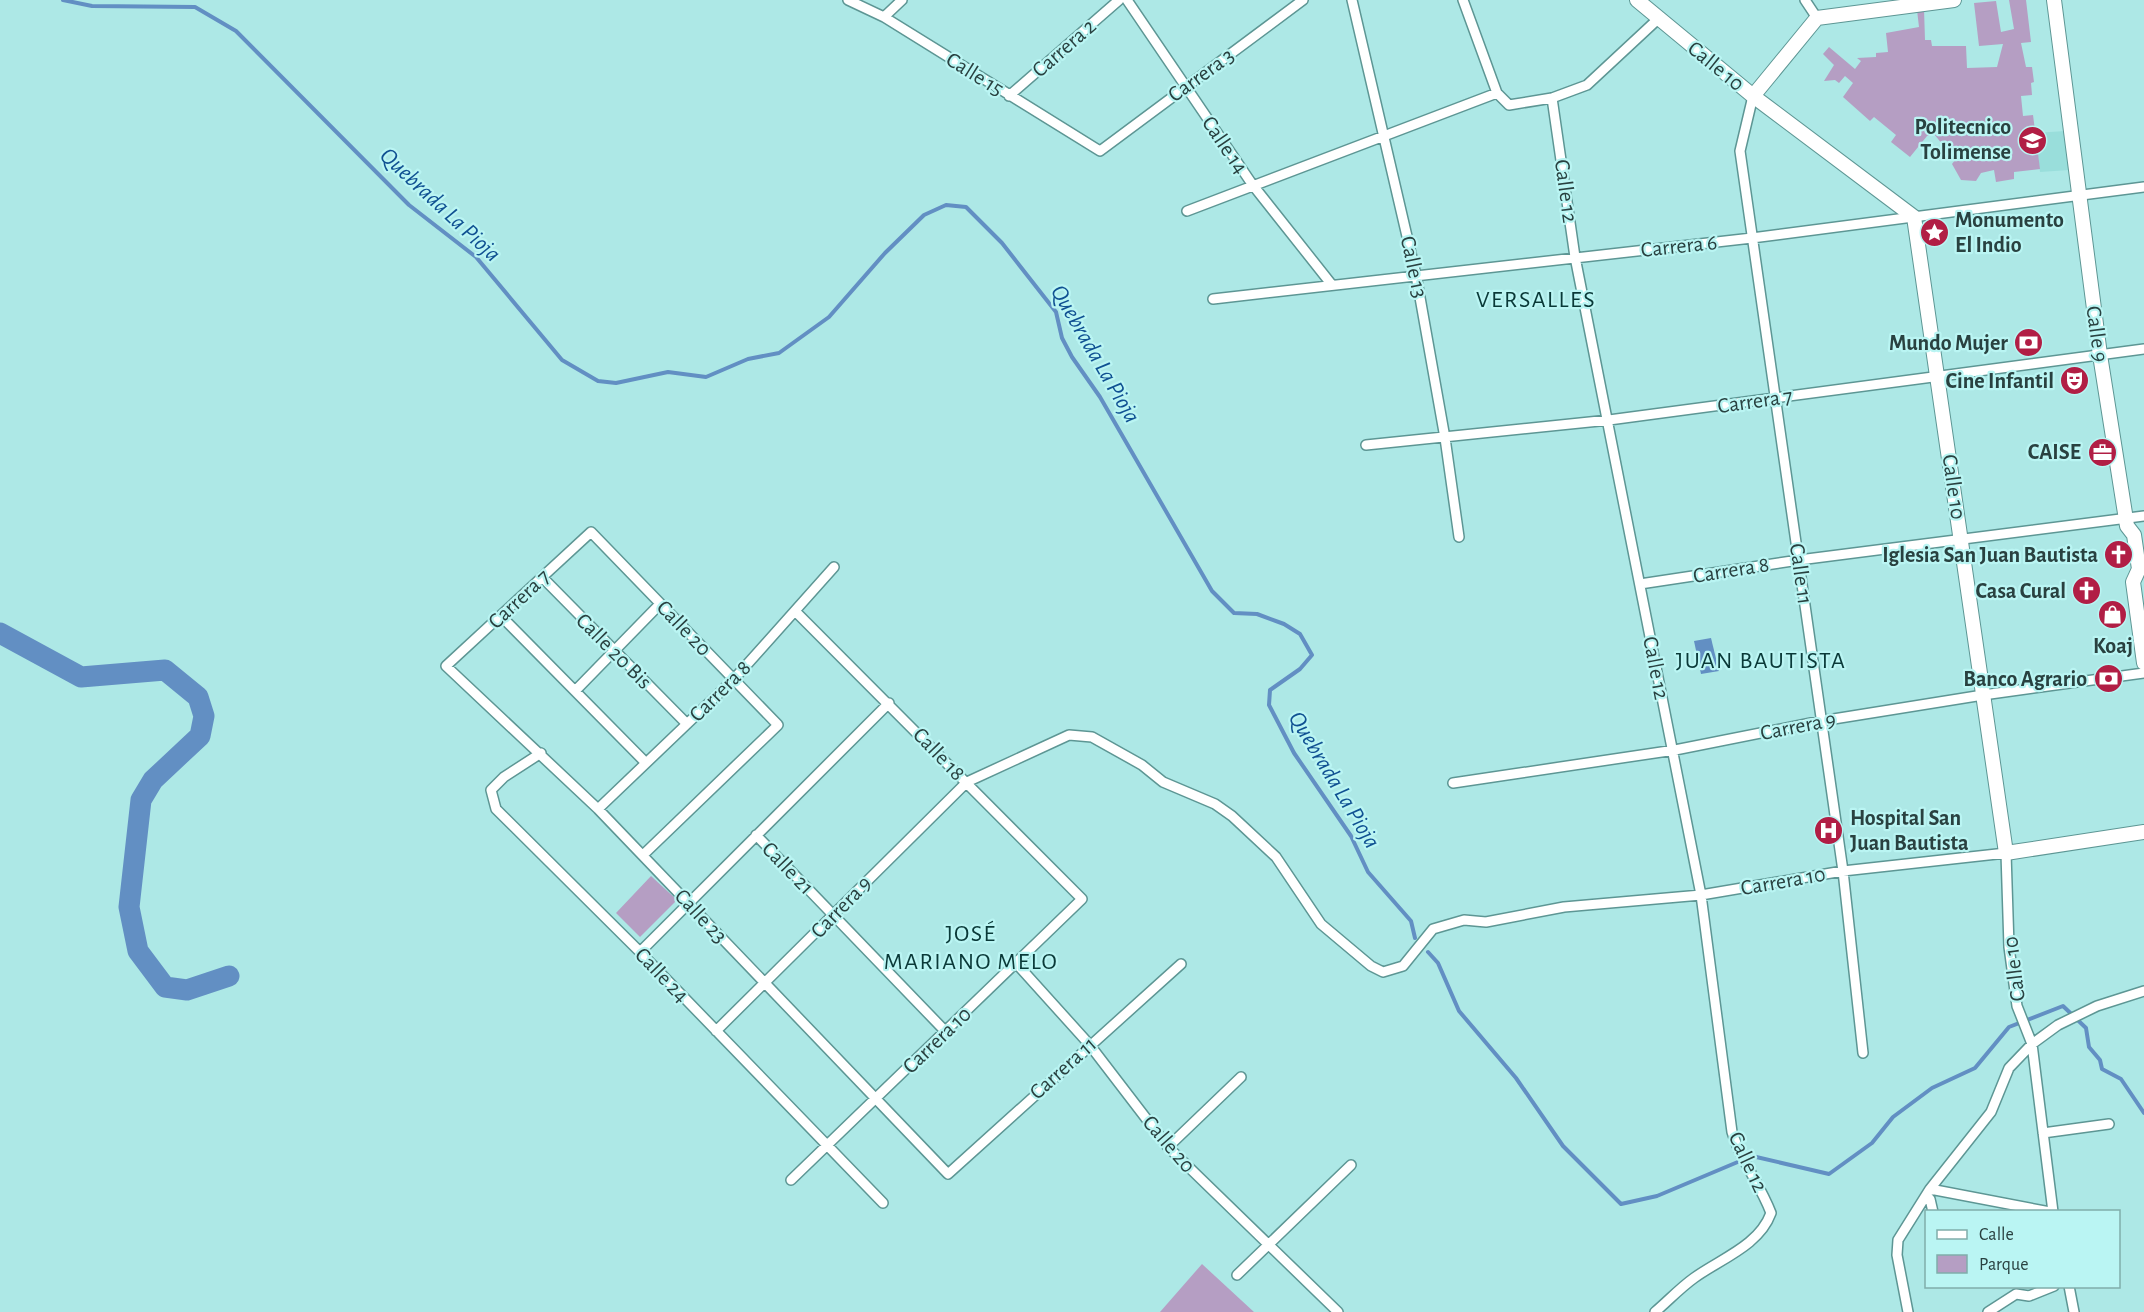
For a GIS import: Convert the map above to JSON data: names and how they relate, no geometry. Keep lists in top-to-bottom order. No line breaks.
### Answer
{"streets":{"main road":["Calle 10","Calle 9","Carrera 10"],"street":["Carrera 2","Calle 15","Carrera 3","Calle 14","Calle 12","Carrera 6","Calle 13","Carrera 7","Carrera 8","Calle 11","Calle 20","Calle 20 Bis","Carrera 9","Calle 18","Calle 21","Calle 23","Calle 24","Carrera 11"]},"crossings":[["Carrera 2","Calle 15"],["Calle 10","Carrera 6"],["Calle 10","Carrera 7"],["Calle 10","Carrera 8"],["Calle 10","Calle 11"],["Calle 10","Carrera 9"],["Calle 10","Carrera 10"],["Calle 15","Carrera 3"],["Carrera 3","Calle 14"],["Calle 14","Carrera 6"],["Calle 12","Carrera 6"],["Calle 12","Carrera 7"],["Calle 12","Carrera 8"],["Calle 12","Carrera 9"],["Calle 12","Carrera 10"],["Carrera 6","Calle 13"],["Carrera 6","Calle 9"],["Carrera 6","Calle 11"],["Calle 13","Carrera 7"],["Calle 9","Carrera 7"],["Calle 9","Carrera 8"],["Carrera 7","Calle 11"],["Carrera 7","Calle 20"],["Carrera 7","Calle 20 Bis"],["Carrera 7","Calle 23"],["Carrera 8","Calle 11"],["Carrera 8","Calle 20"],["Carrera 8","Calle 20 Bis"],["Carrera 8","Calle 18"],["Carrera 8","Calle 23"],["Calle 11","Carrera 9"],["Calle 11","Carrera 10"],["Calle 20","Carrera 10"],["Calle 20","Calle 23"],["Calle 20","Carrera 11"],["Carrera 9","Calle 18"],["Carrera 9","Calle 21"],["Carrera 9","Carrera 10"],["Carrera 9","Calle 23"],["Carrera 9","Calle 24"],["Calle 18","Carrera 10"],["Calle 21","Carrera 10"],["Carrera 10","Calle 23"],["Carrera 10","Calle 24"],["Calle 23","Calle 24"],["Calle 23","Carrera 11"]],"districts":["VERSALLES","JUAN BAUTISTA","JOSÉ MARIANO MELO"],"water":["Quebrada La Pioja"],"places":{"school or university":["Politecnico Tolimense"],"place":["Monumento El Indio"],"bank":["Mundo Mujer","Banco Agrario"],"theatre":["Cine Infantil"],"office":["CAISE"],"church":["Iglesia San Juan Bautista","Casa Cural"],"shop":["Koaj"],"hospital":["Hospital San Juan Bautista"]},"legend":["Calle","Parque"]}
